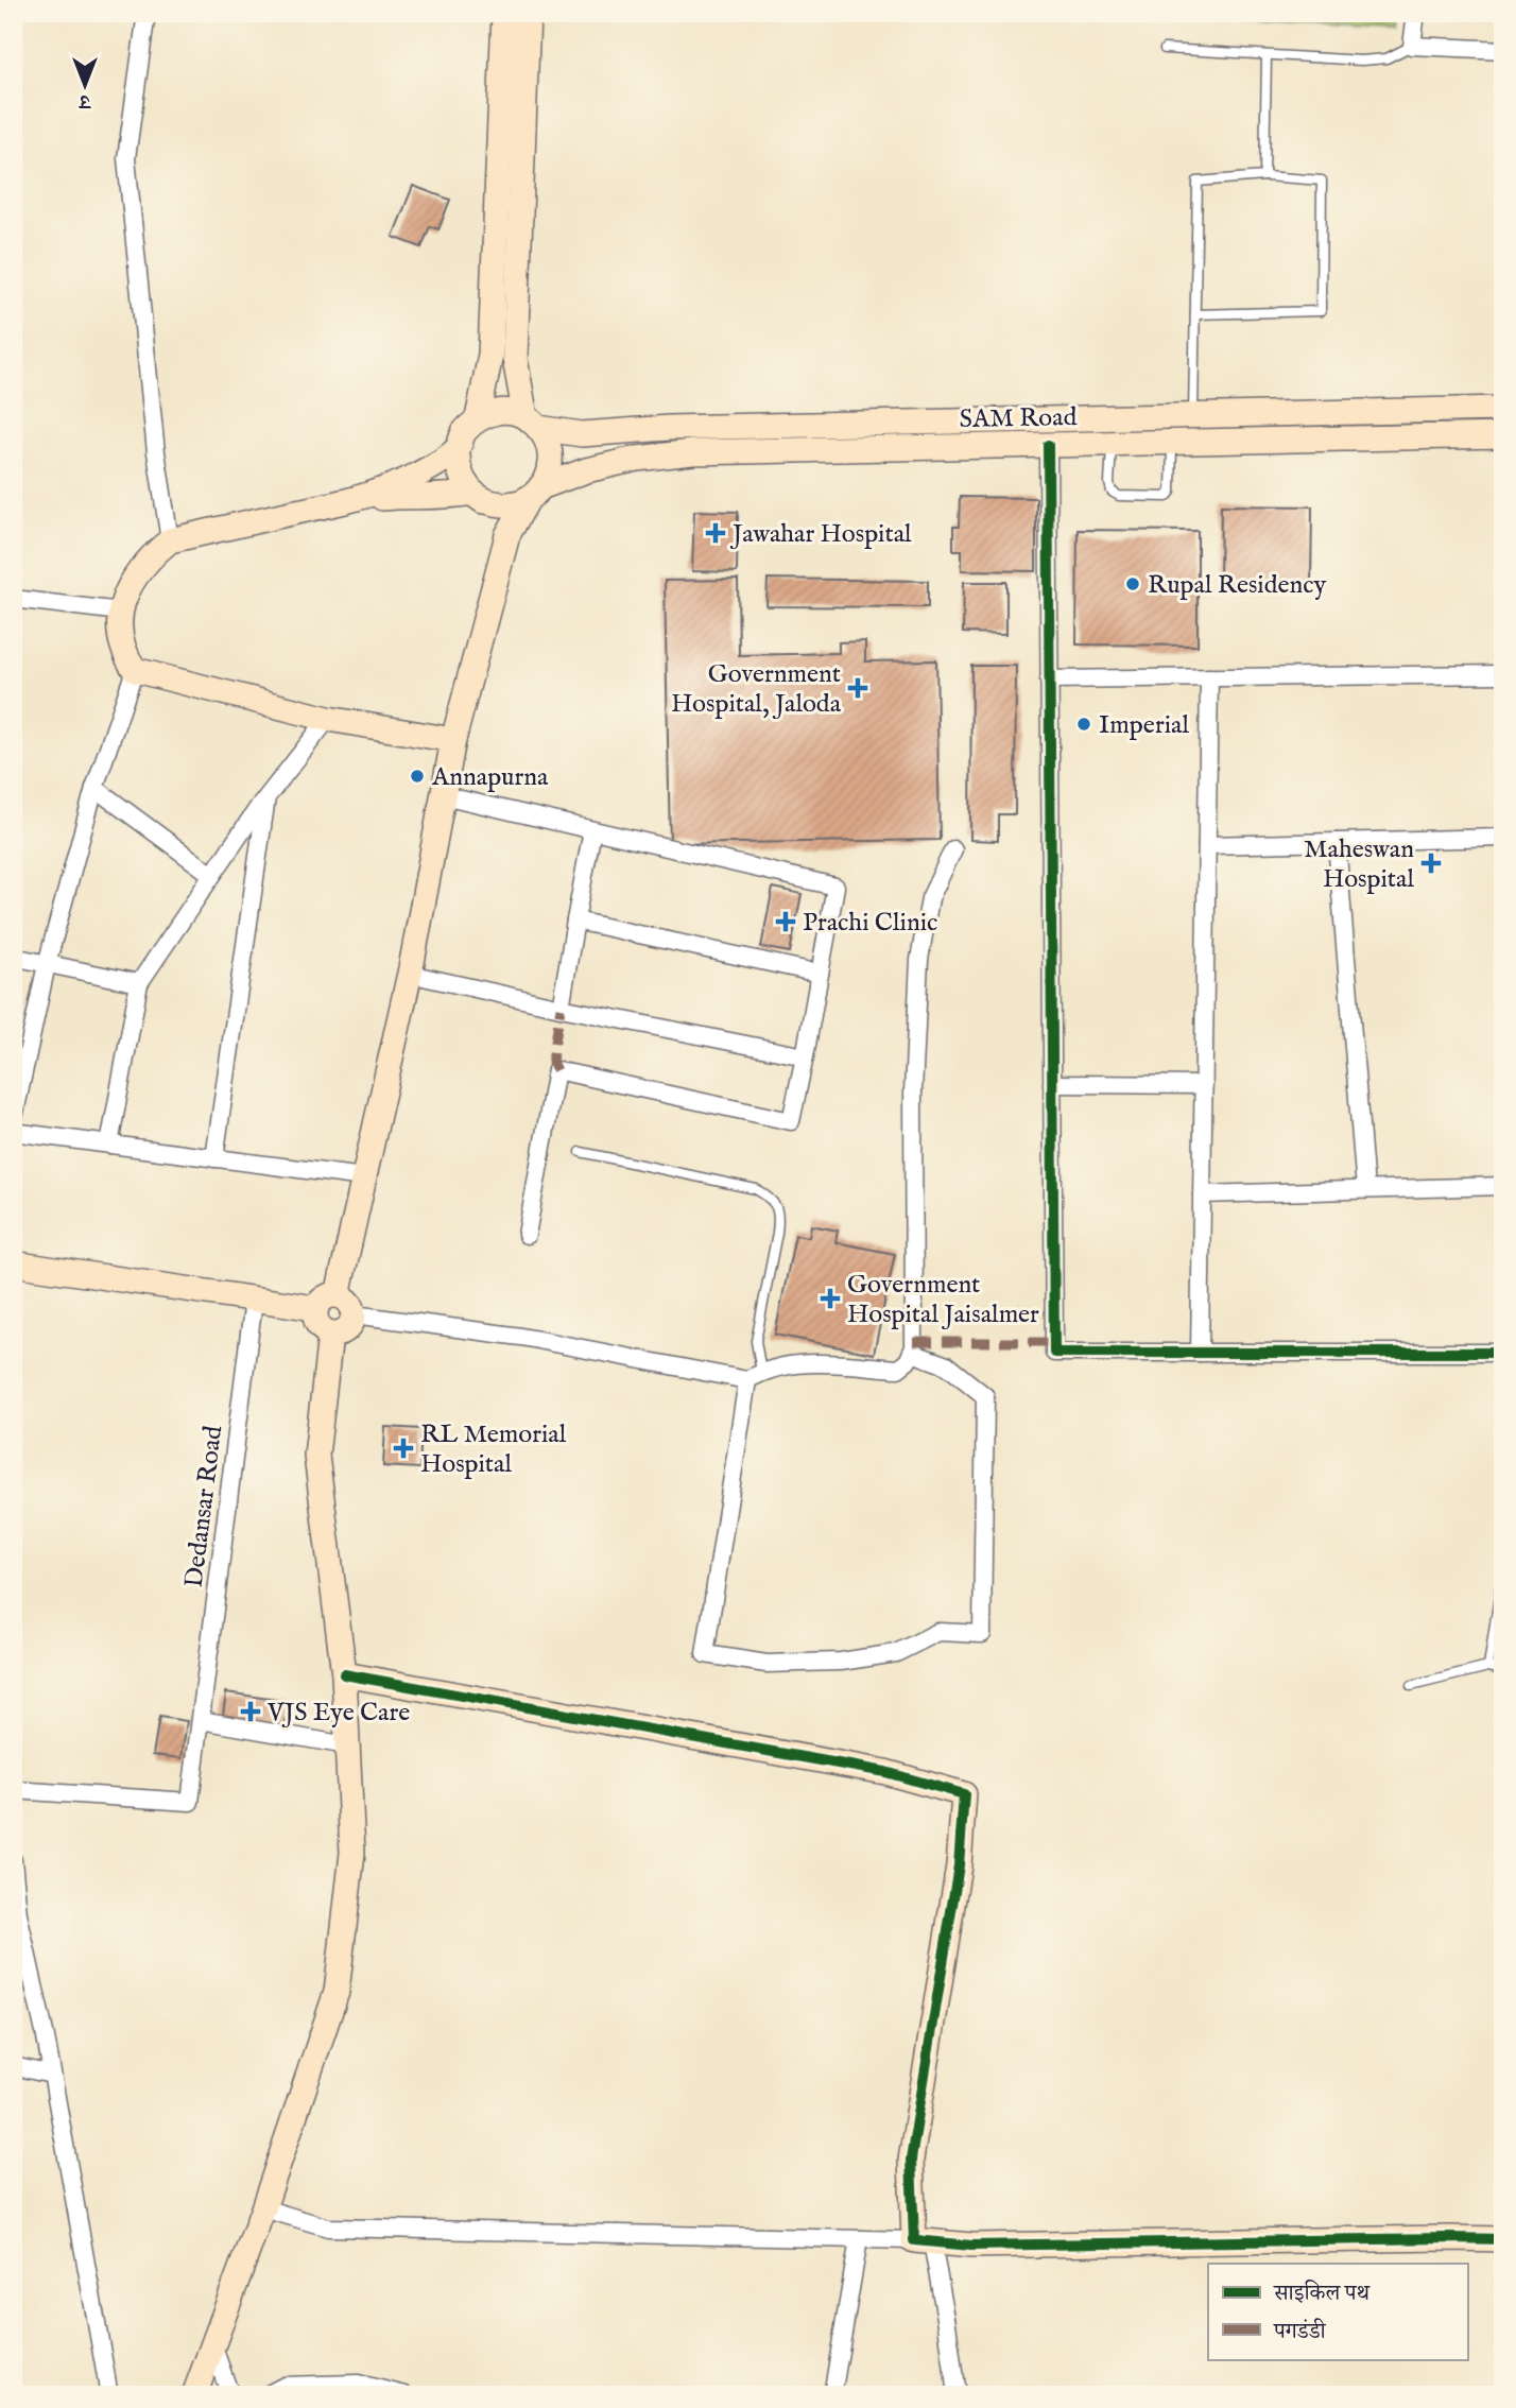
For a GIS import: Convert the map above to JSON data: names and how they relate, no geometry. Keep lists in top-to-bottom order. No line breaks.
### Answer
{"streets":{"main road":["SAM Road"],"street":["Dedansar Road"]},"places":{"health":["Jawahar Hospital","Government Hospital, Jaloda","Maheswan Hospital","Prachi Clinic","Government Hospital Jaisalmer","RL Memorial Hospital","VJS Eye Care"],"other":["Rupal Residency","Imperial","Annapurna"]},"legend":["साइकिल पथ","पगडंडी"],"north":"bottom"}
